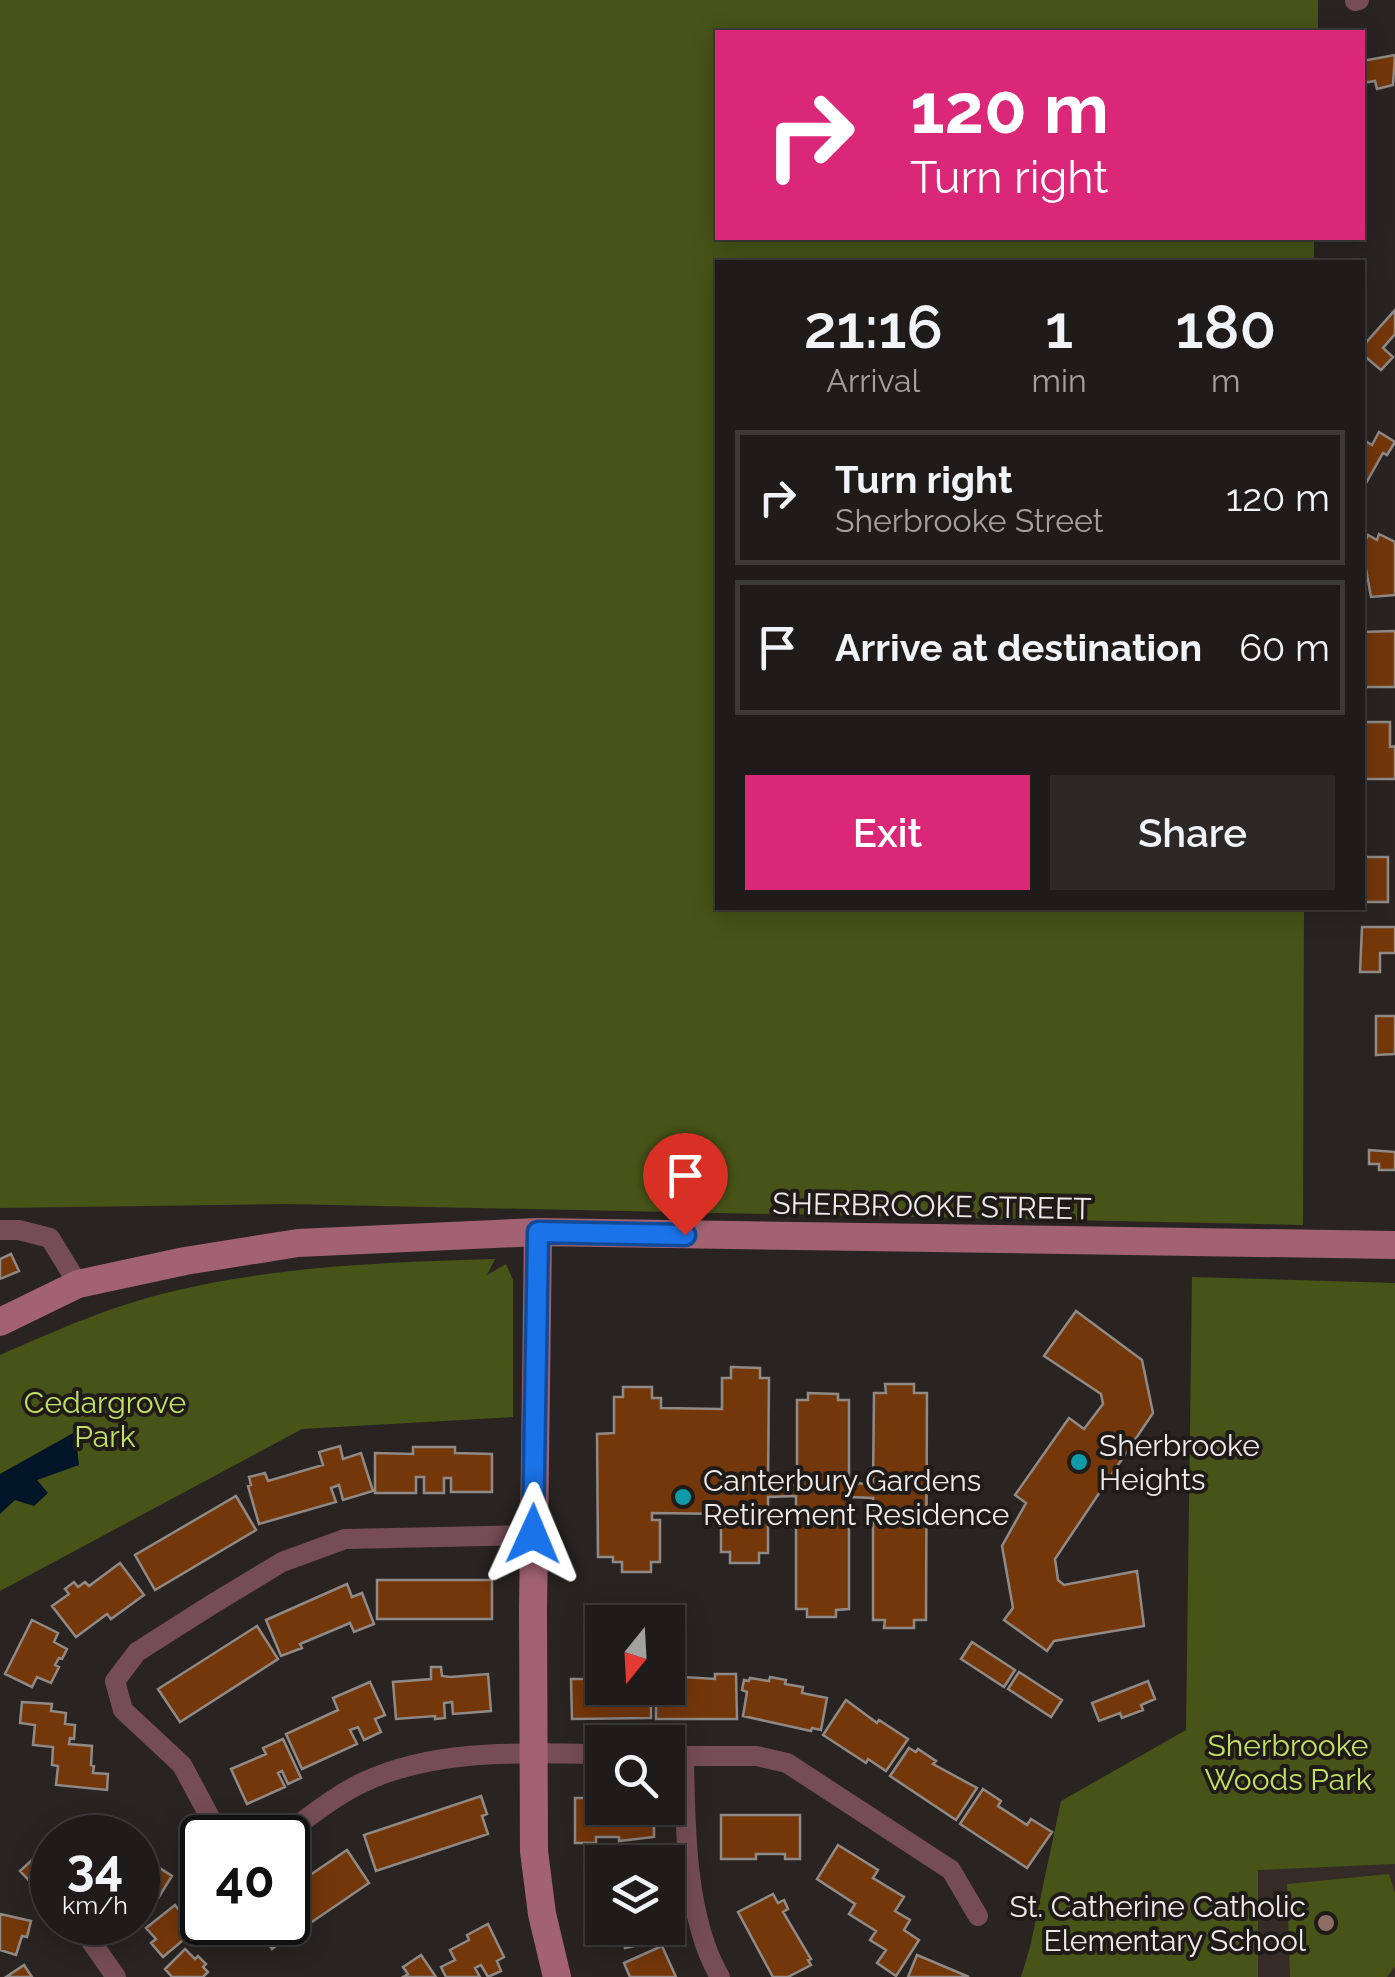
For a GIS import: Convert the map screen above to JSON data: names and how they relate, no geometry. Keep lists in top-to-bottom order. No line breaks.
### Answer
{"streets":{"main road":["SHERBROOKE STREET"]},"parks":["Cedargrove Park","Sherbrooke Woods Park"],"places":["Sherbrooke Heights","Canterbury Gardens Retirement Residence","St. Catherine Catholic Elementary School"],"north":"bottom","page":{"turn":["120 m","Turn right"],"eta":["21:16","Arrival","1","min","180","m"],"list":[{"name":"Turn right","note":"Sherbrooke Street","value":"120 m"},{"name":"Arrive at destination","value":"60 m"}],"buttons":["Exit","Share"],"speed":"34 km/h","limit":"40"}}
